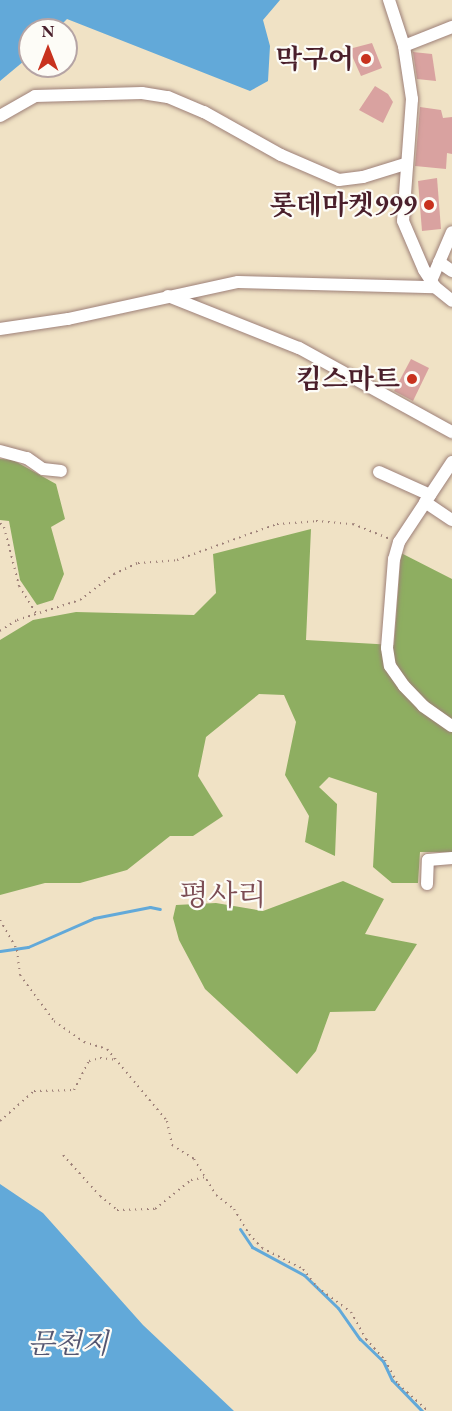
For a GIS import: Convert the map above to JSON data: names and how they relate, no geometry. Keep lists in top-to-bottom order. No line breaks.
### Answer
{"districts":["평사리"],"water":["문천지"],"places":["막구어","롯데마켓999","킴스마트"],"north":"top"}
